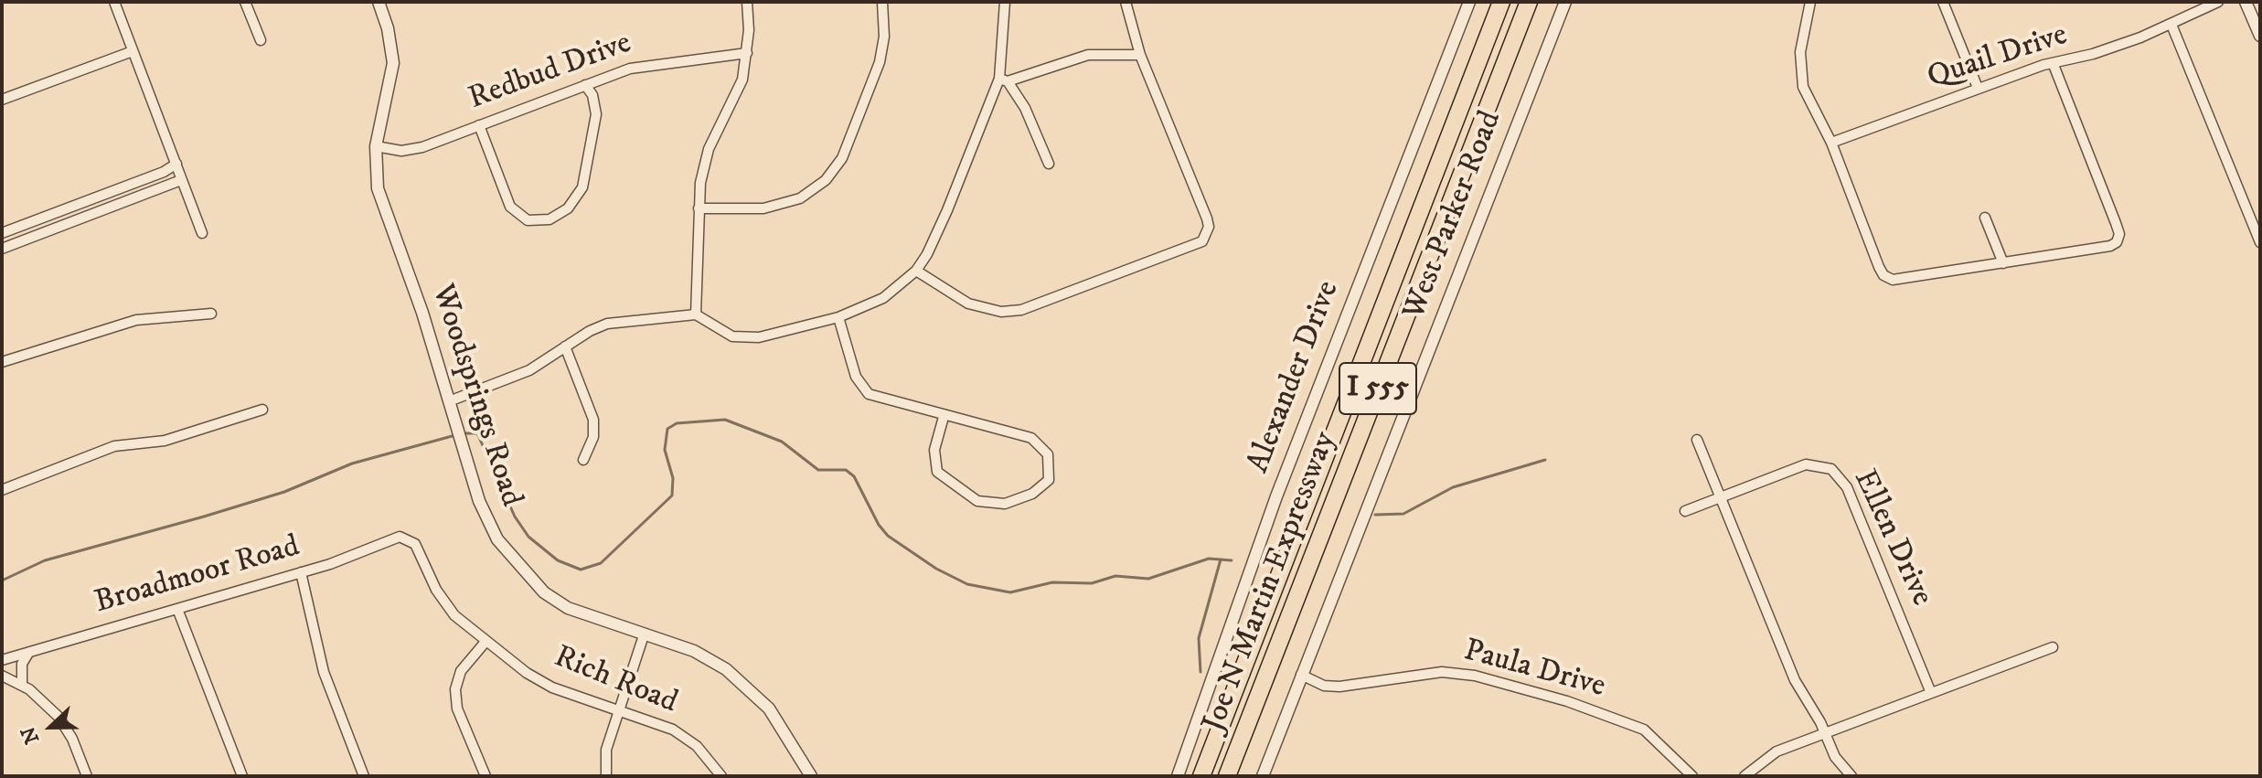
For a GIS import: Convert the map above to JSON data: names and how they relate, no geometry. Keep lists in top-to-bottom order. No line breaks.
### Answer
{"streets":{"highway":["I 555","Joe N Martin Expressway"],"street":["Quail Drive","Redbud Drive","West Parker Road","Alexander Drive","Woodsprings Road","Ellen Drive","Broadmoor Road","Paula Drive","Rich Road"]},"crossings":[["Redbud Drive","Woodsprings Road"],["West Parker Road","Paula Drive"],["Broadmoor Road","Rich Road"]],"north":"left"}
